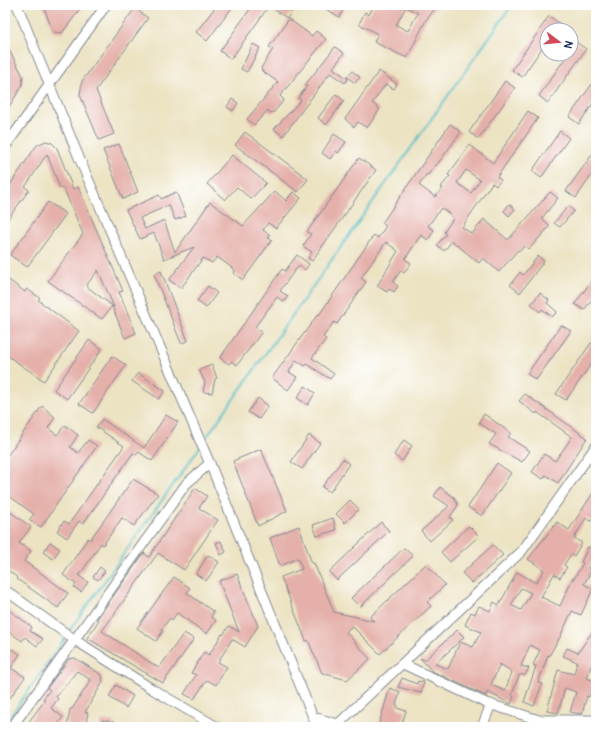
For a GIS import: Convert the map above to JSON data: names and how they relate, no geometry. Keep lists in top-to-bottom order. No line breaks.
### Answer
{"north":"right"}
